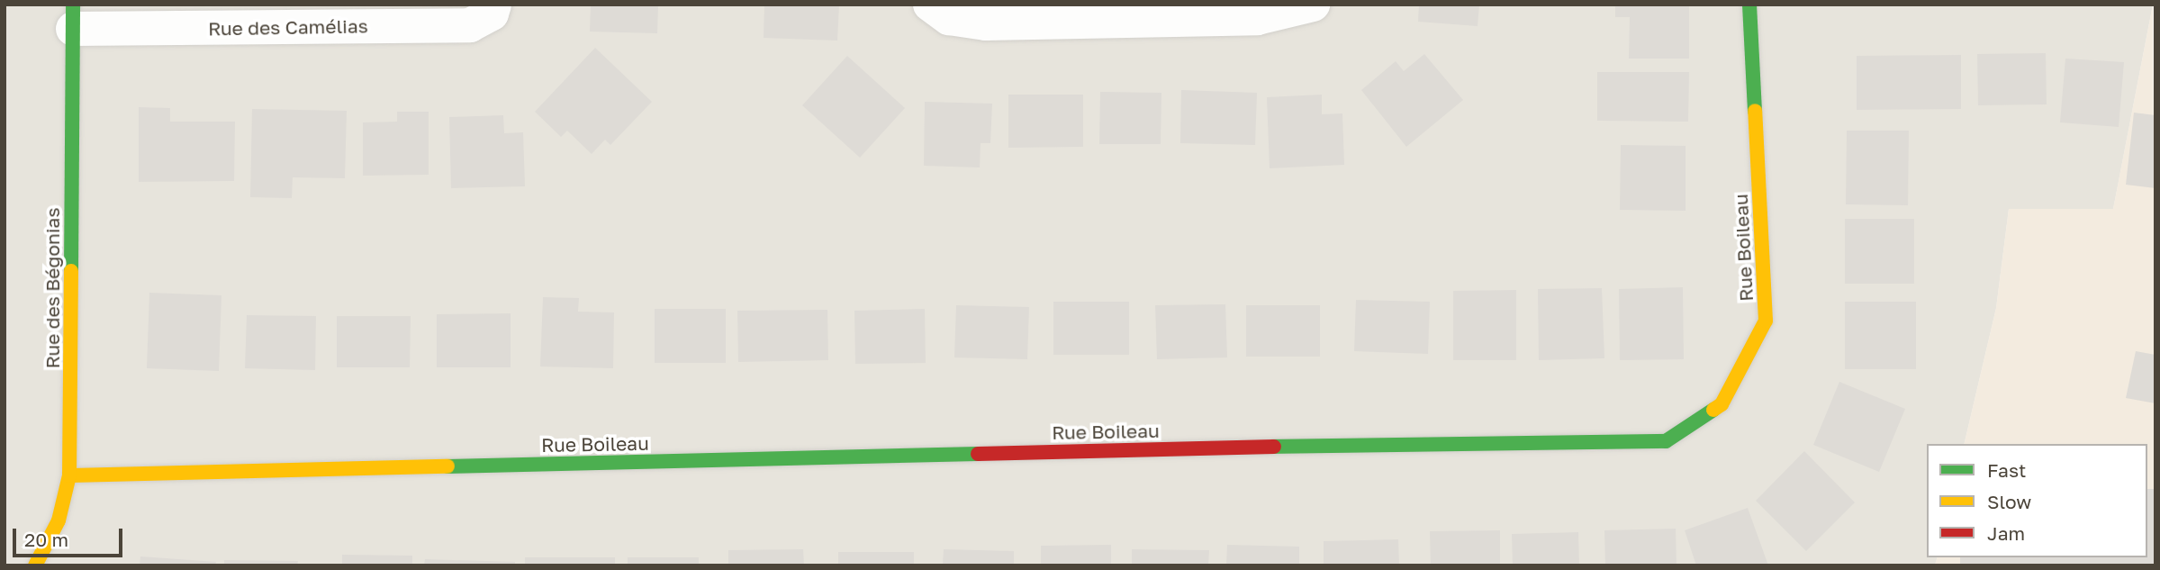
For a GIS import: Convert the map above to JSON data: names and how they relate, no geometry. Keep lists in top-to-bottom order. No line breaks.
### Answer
{"streets":{"street":["Rue des Camélias","Rue Boileau","Rue des Bégonias"]},"crossings":[["Rue des Camélias","Rue des Bégonias"],["Rue Boileau","Rue des Bégonias"]],"legend":["Fast","Slow","Jam"],"scale_bar":"20 m"}
